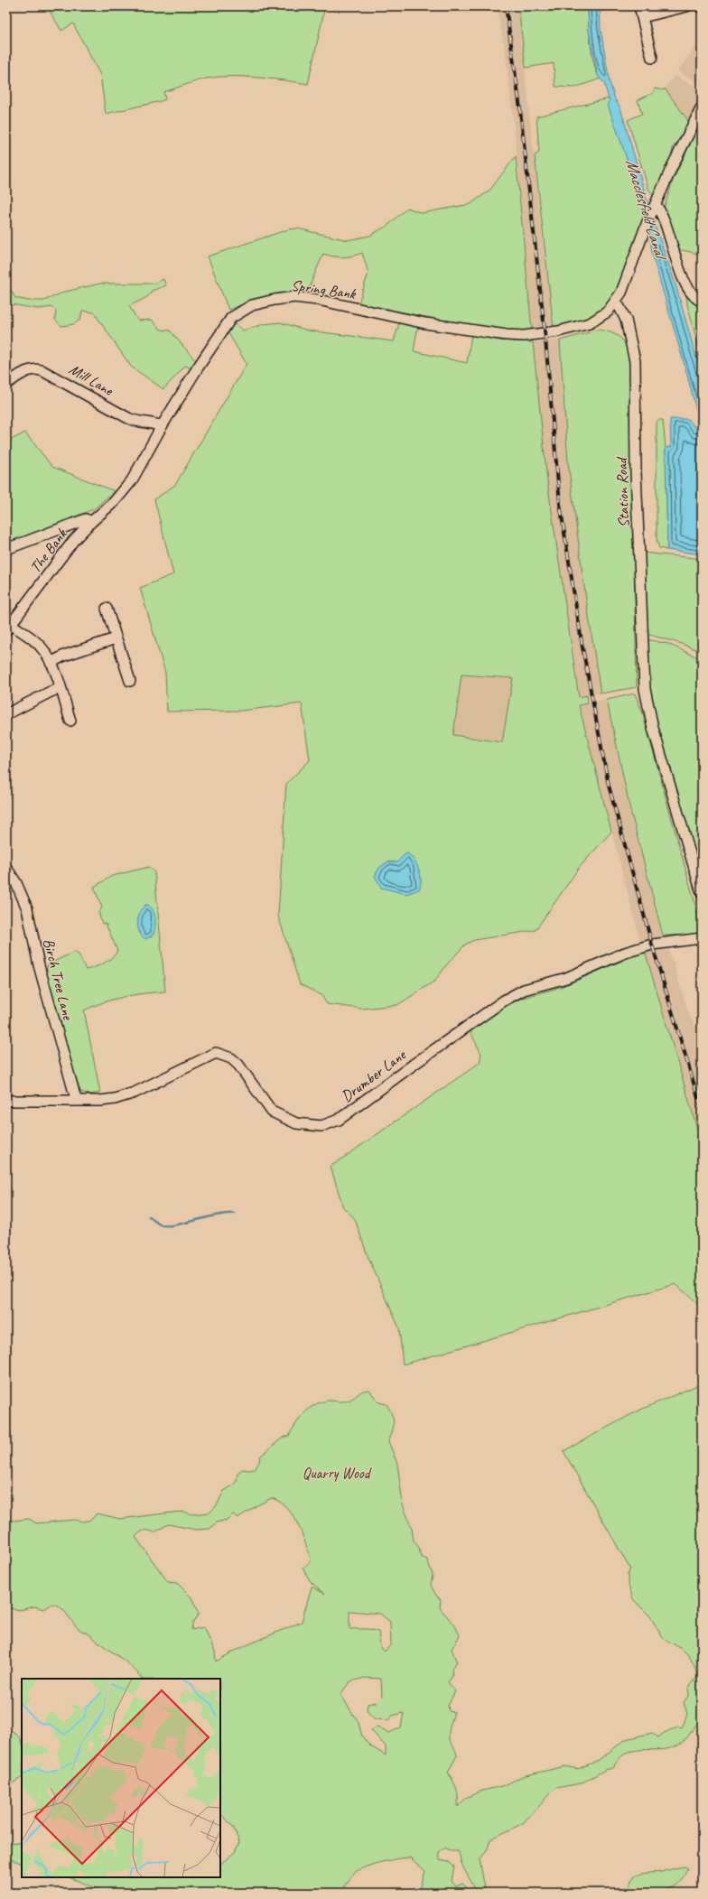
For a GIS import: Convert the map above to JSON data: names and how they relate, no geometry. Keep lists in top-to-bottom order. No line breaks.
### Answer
{"streets":{"street":["Spring Bank","Mill Lane","Station Road","The Bank","Birch Tree Lane","Drumber Lane"]},"crossings":[["Spring Bank","Mill Lane"],["Spring Bank","Station Road"],["Spring Bank","The Bank"],["Birch Tree Lane","Drumber Lane"]],"water":["Macclesfield Canal"],"parks":["Quarry Wood"]}
